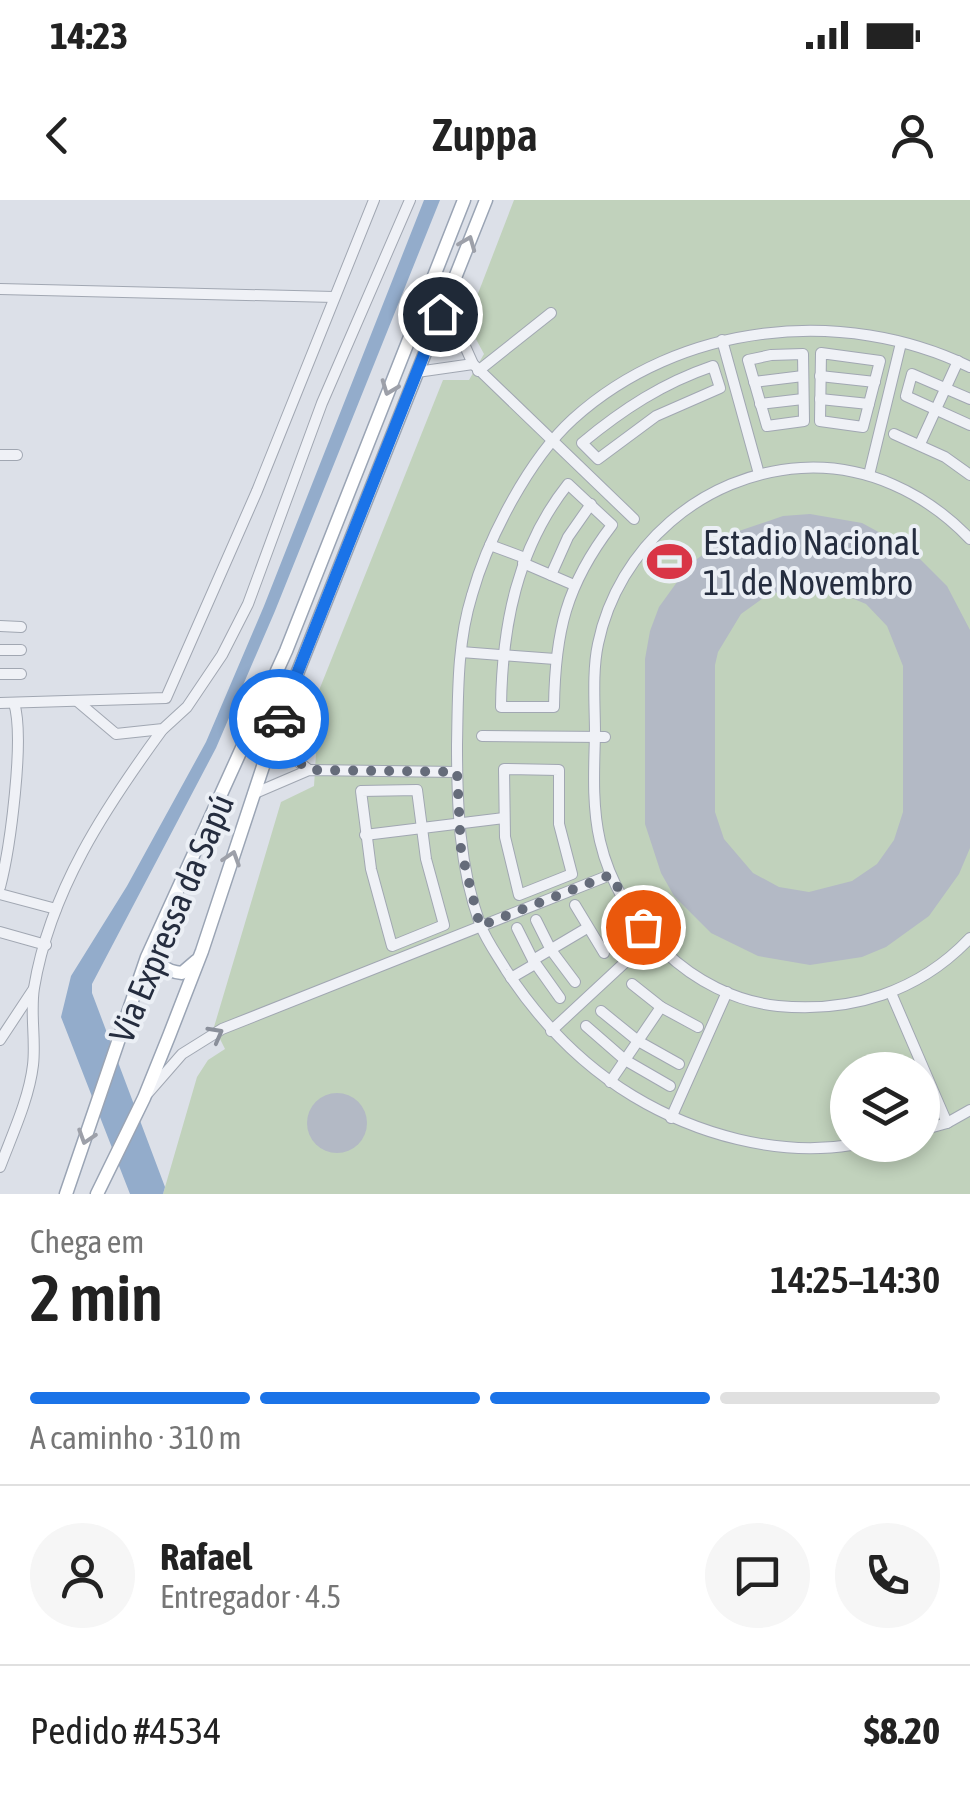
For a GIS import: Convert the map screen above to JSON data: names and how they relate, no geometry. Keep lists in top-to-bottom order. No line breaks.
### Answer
{"streets":{"main road":["Via Expressa da Sapú"]},"places":{"sports":["Estadio Nacional 11 de Novembro"]},"page":{"status":"14:23","header":"Zuppa","heading":["2 min","Chega em","14:25–14:30"],"panel":["Rafael","Entregador · 4.5","Pedido #4534","$8.20"],"bar":"A caminho · 310 m"}}
